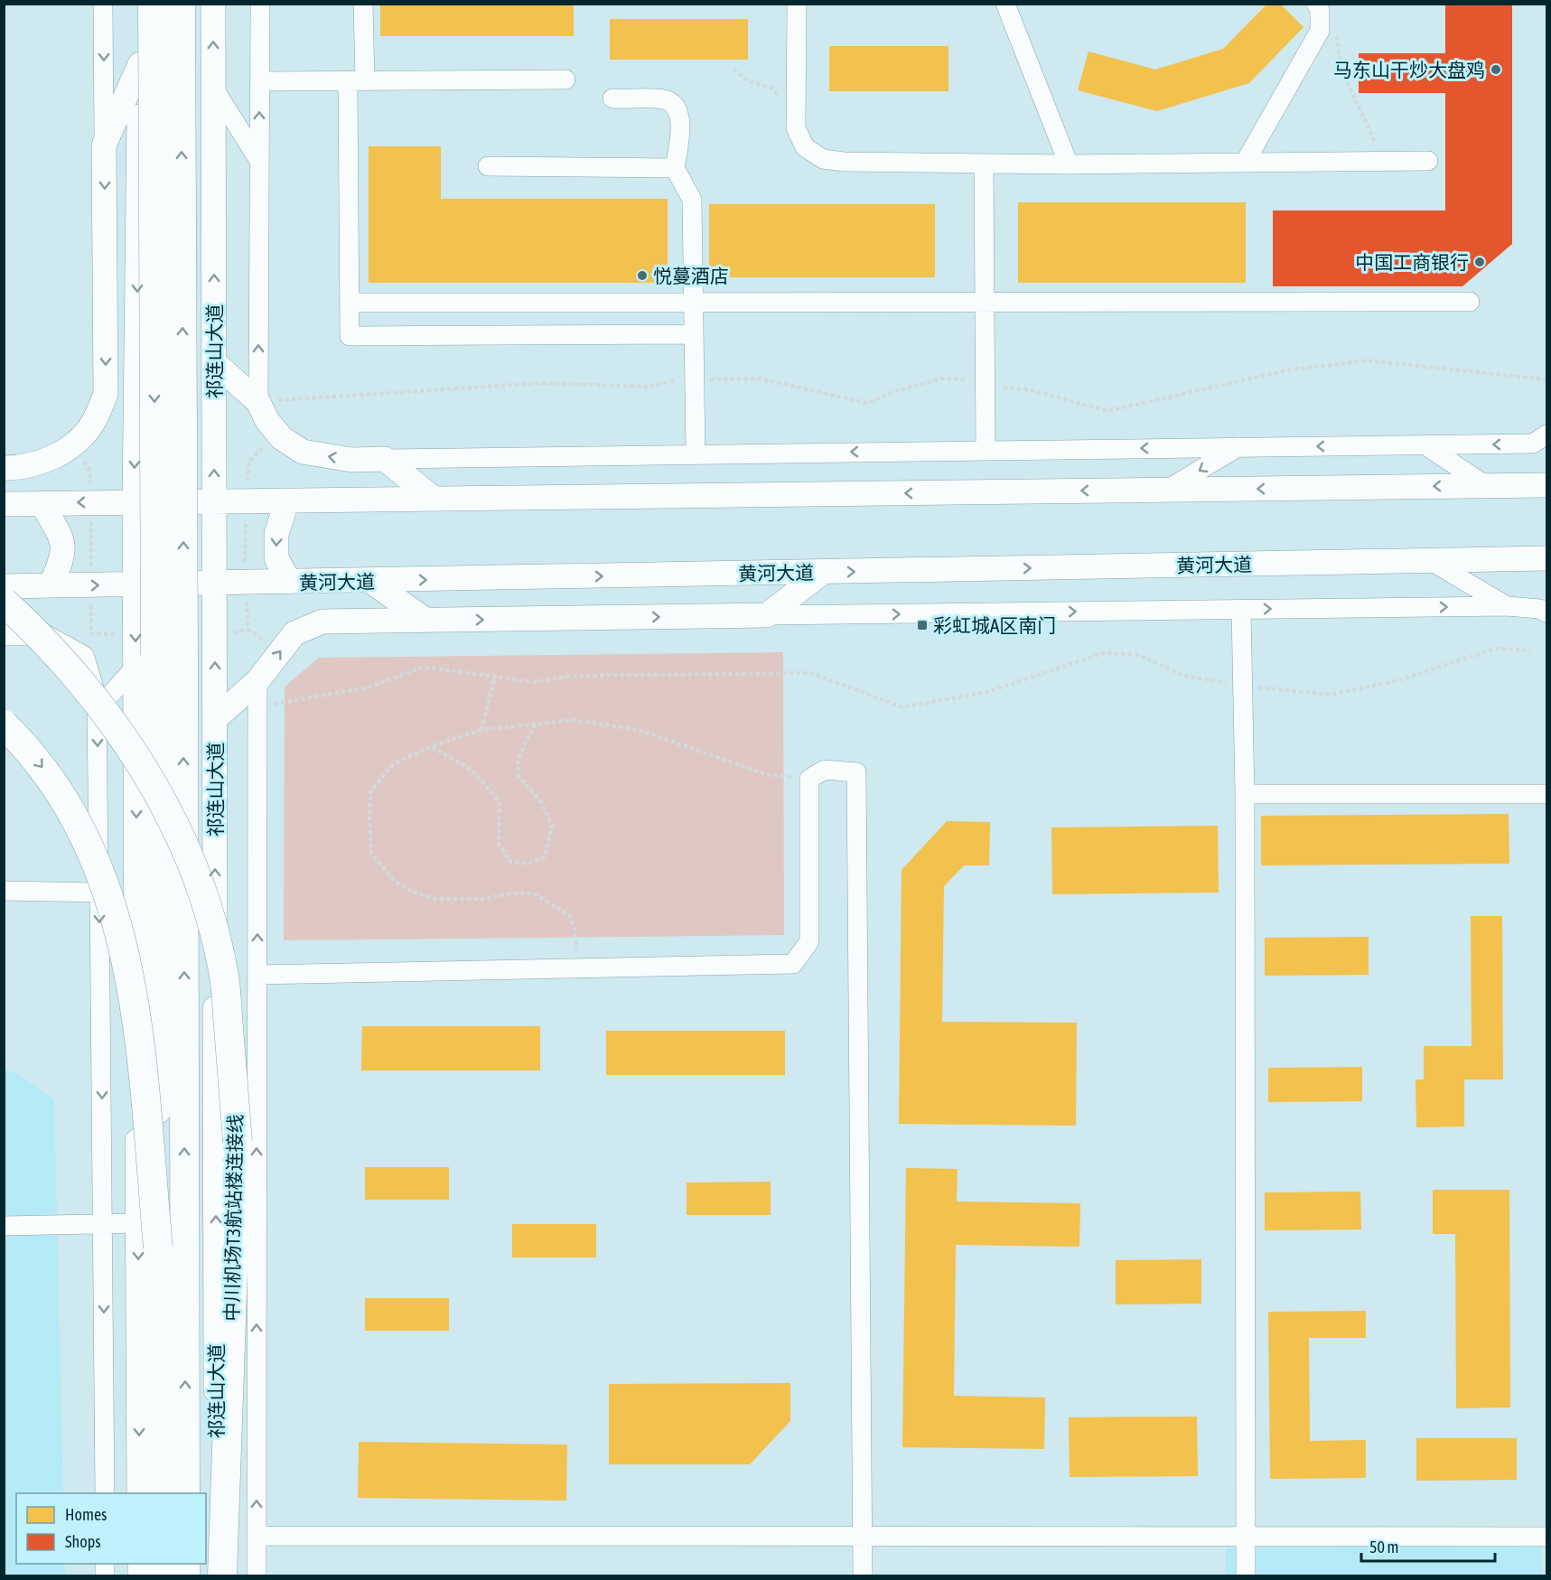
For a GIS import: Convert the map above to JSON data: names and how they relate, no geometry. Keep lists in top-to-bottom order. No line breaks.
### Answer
{"streets":{"highway":["中川机场T3航站楼连接线"],"main road":["祁连山大道","黄河大道"]},"crossings":[["祁连山大道","黄河大道"]],"places":{"other":["马东山干炒大盘鸡","中国工商银行","悦蔓酒店"],"transit":["彩虹城A区南门"]},"legend":["Homes","Shops"],"scale_bar":"50 m"}
